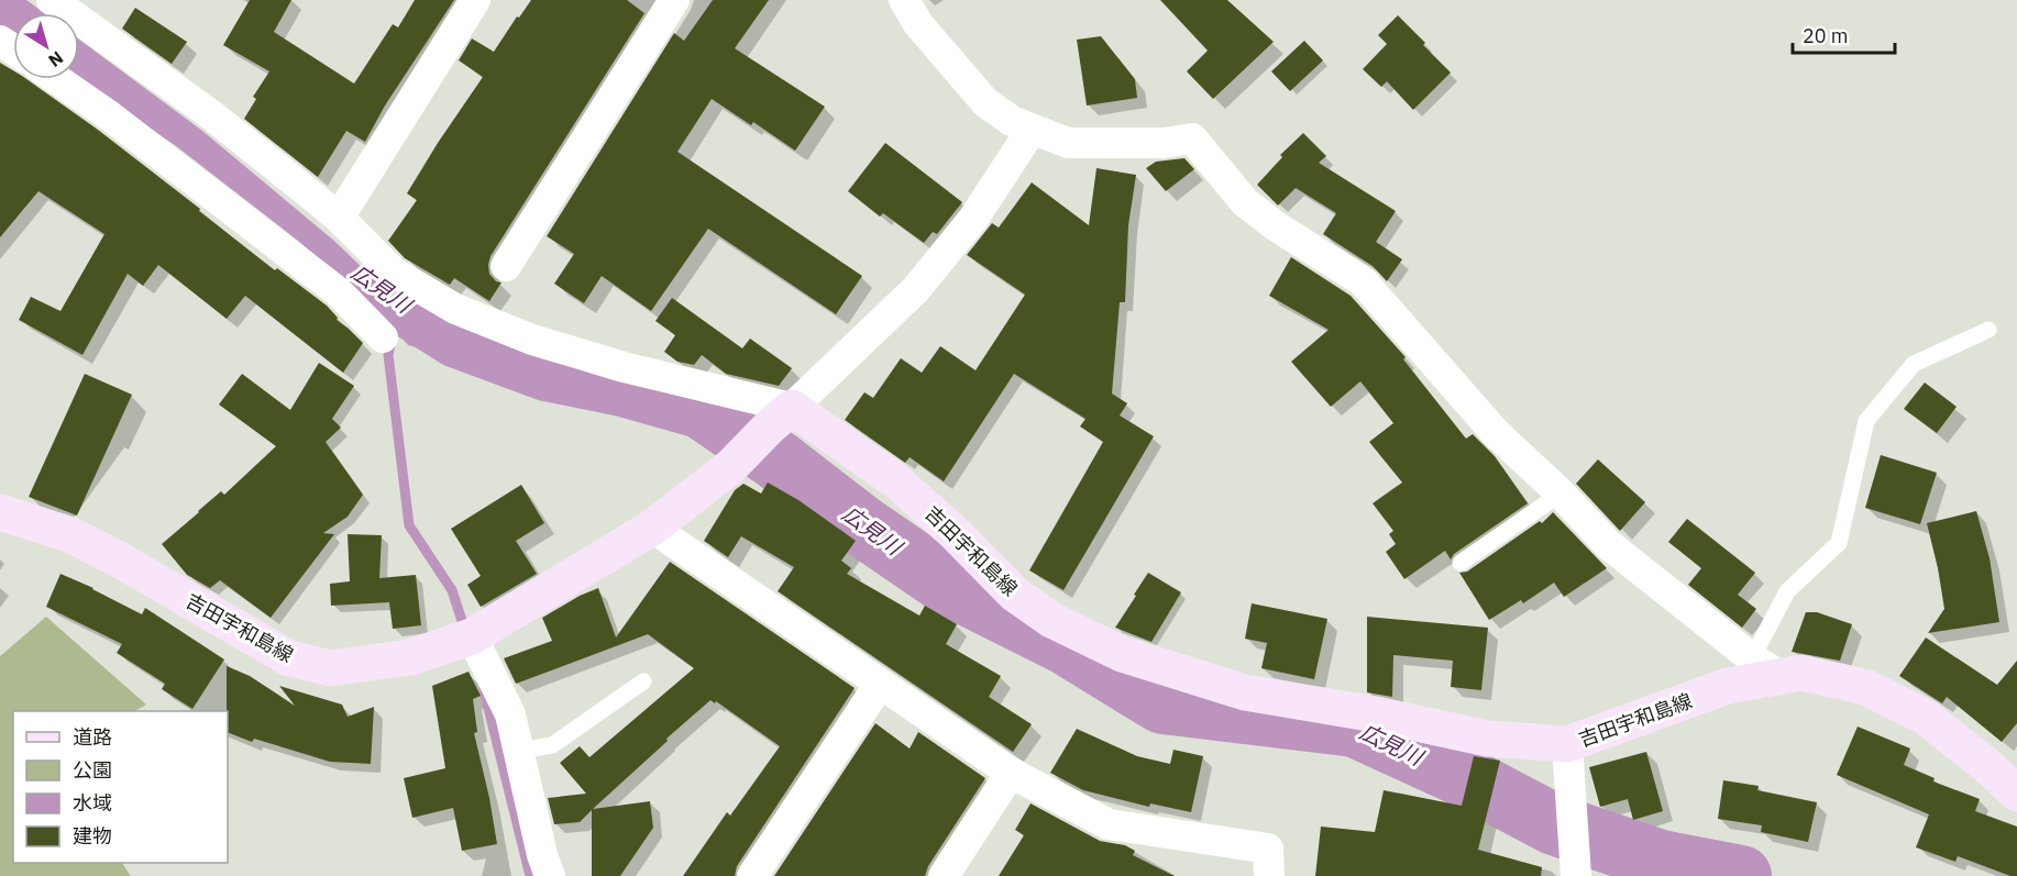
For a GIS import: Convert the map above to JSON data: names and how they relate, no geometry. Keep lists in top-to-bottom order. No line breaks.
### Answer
{"streets":{"main road":["吉田宇和島線"]},"water":["広見川"],"legend":["道路","公園","水域","建物"],"scale_bar":"20 m","north":"bottom right"}
